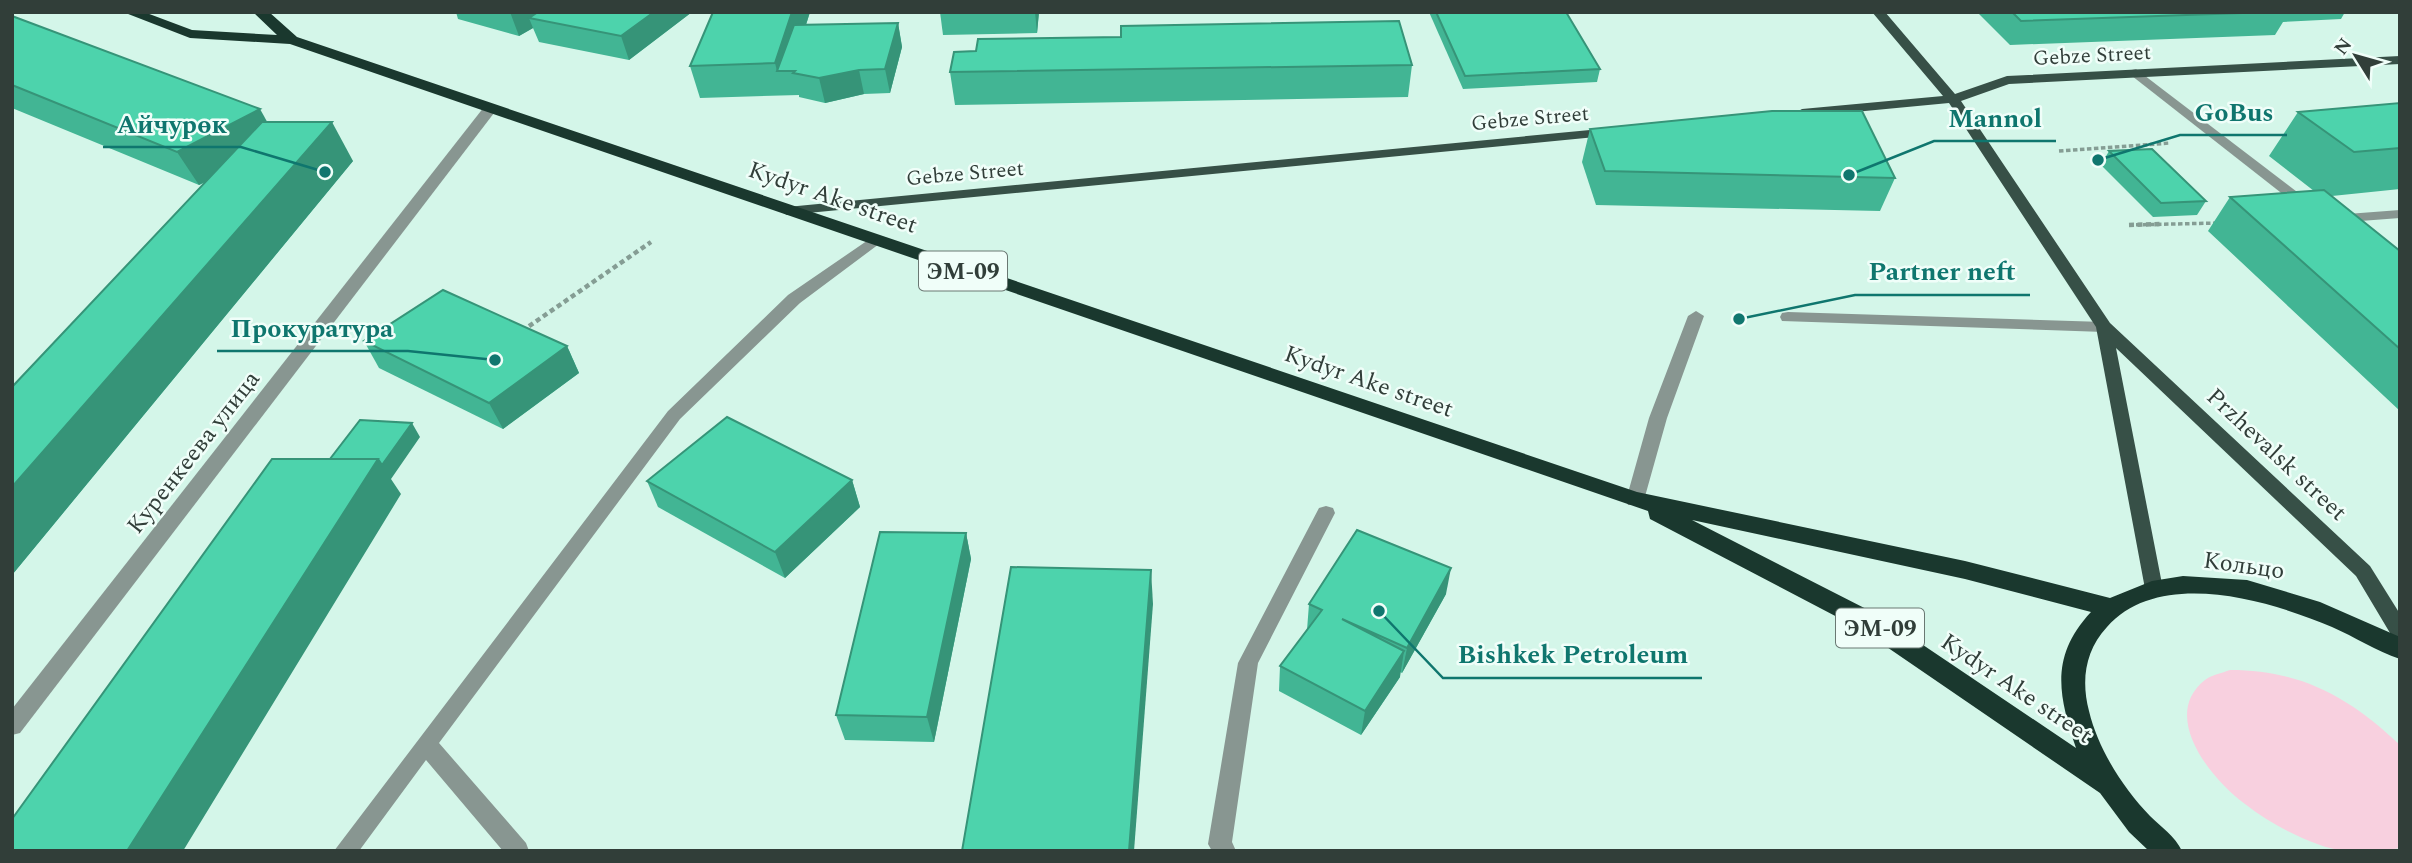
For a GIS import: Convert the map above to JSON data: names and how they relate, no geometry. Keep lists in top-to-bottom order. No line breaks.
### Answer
{"streets":{"highway":["Kydyr Ake street","ЭМ-09","Кольцо"],"main road":["Gebze Street","Przhevalsk street"],"street":["Куренкеева улица"]},"crossings":[["Gebze Street","Kydyr Ake street"],["Gebze Street","Przhevalsk street"],["Kydyr Ake street","Куренкеева улица"],["Kydyr Ake street","Кольцо"],["Przhevalsk street","Кольцо"]],"places":["GoBus","Айчурөк","Mannol","Partner neft","Прокуратура","Bishkek Petroleum"],"north":"top left"}
